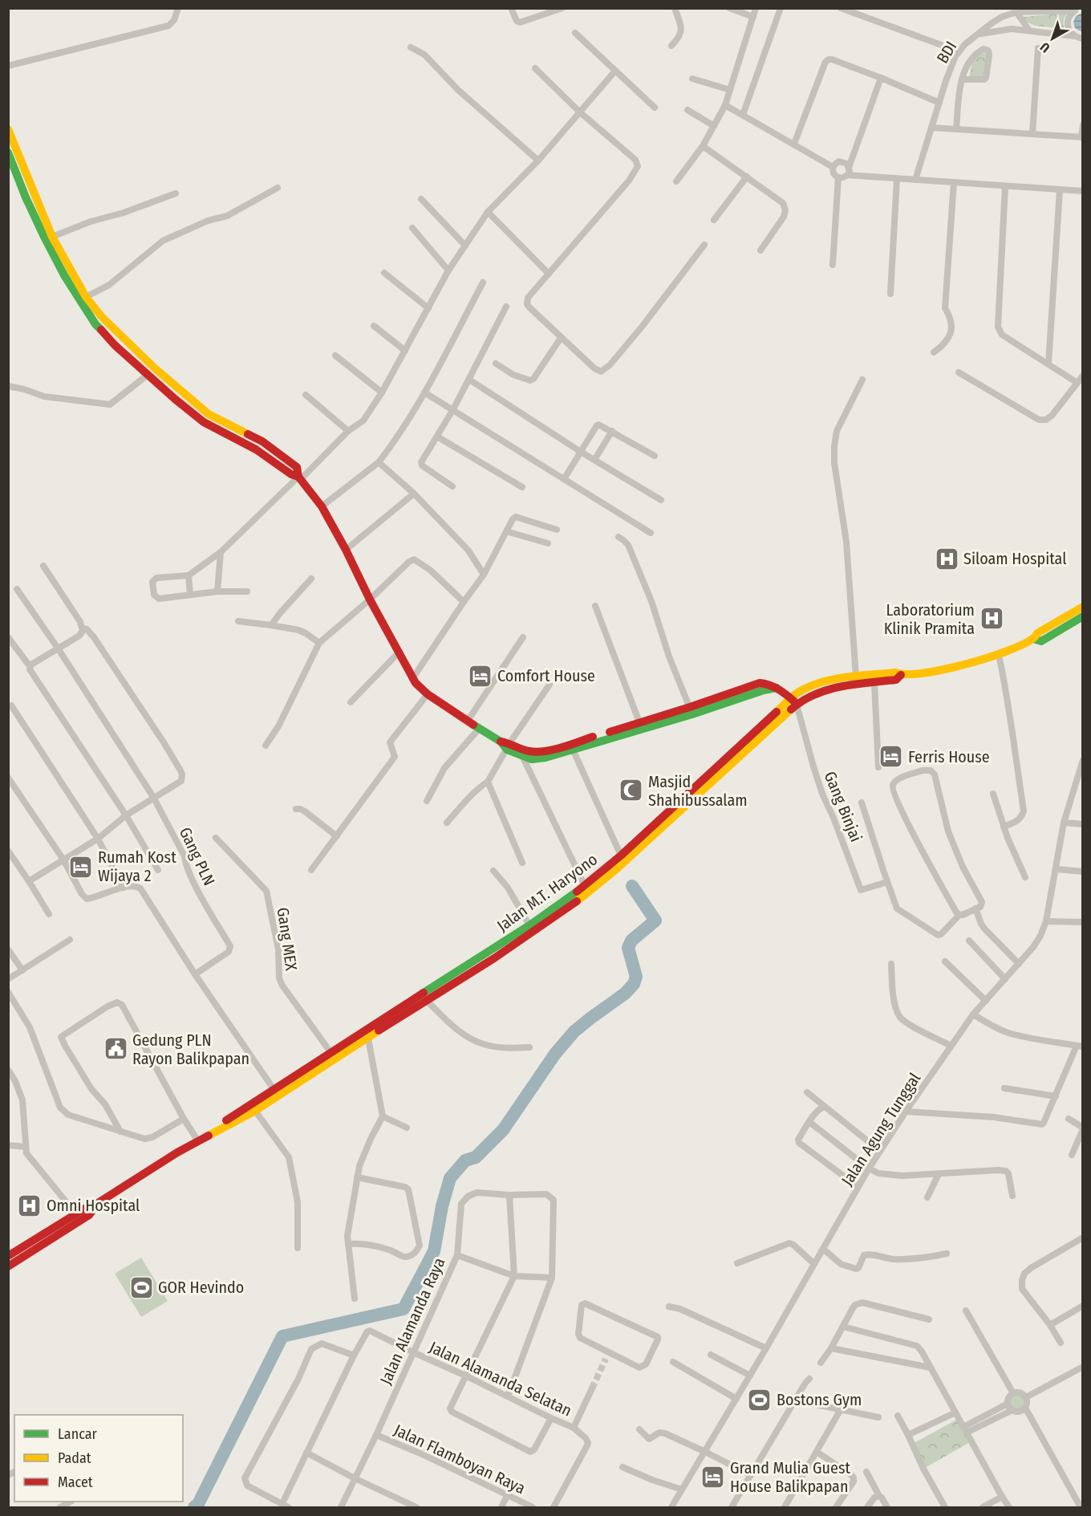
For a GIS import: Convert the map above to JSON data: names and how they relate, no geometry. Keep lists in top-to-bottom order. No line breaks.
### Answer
{"streets":{"main road":["Jalan M.T. Haryono"],"street":["BDI","Gang Binjai","Gang PLN","Gang MEX","Jalan Agung Tunggal","Jalan Alamanda Raya","Jalan Alamanda Selatan","Jalan Flamboyan Raya"]},"crossings":[["Gang Binjai","Jalan M.T. Haryono"],["Jalan M.T. Haryono","Gang MEX"],["Jalan Alamanda Raya","Jalan Alamanda Selatan"],["Jalan Alamanda Raya","Jalan Flamboyan Raya"]],"places":{"hospital":["Siloam Hospital","Laboratorium Klinik Pramita","Omni Hospital"],"hotel":["Comfort House","Ferris House","Rumah Kost Wijaya 2","Grand Mulia Guest House Balikpapan"],"mosque":["Masjid Shahibussalam"],"public building":["Gedung PLN Rayon Balikpapan"],"sports":["GOR Hevindo","Bostons Gym"]},"legend":["Lancar","Padat","Macet"],"north":"bottom left"}
